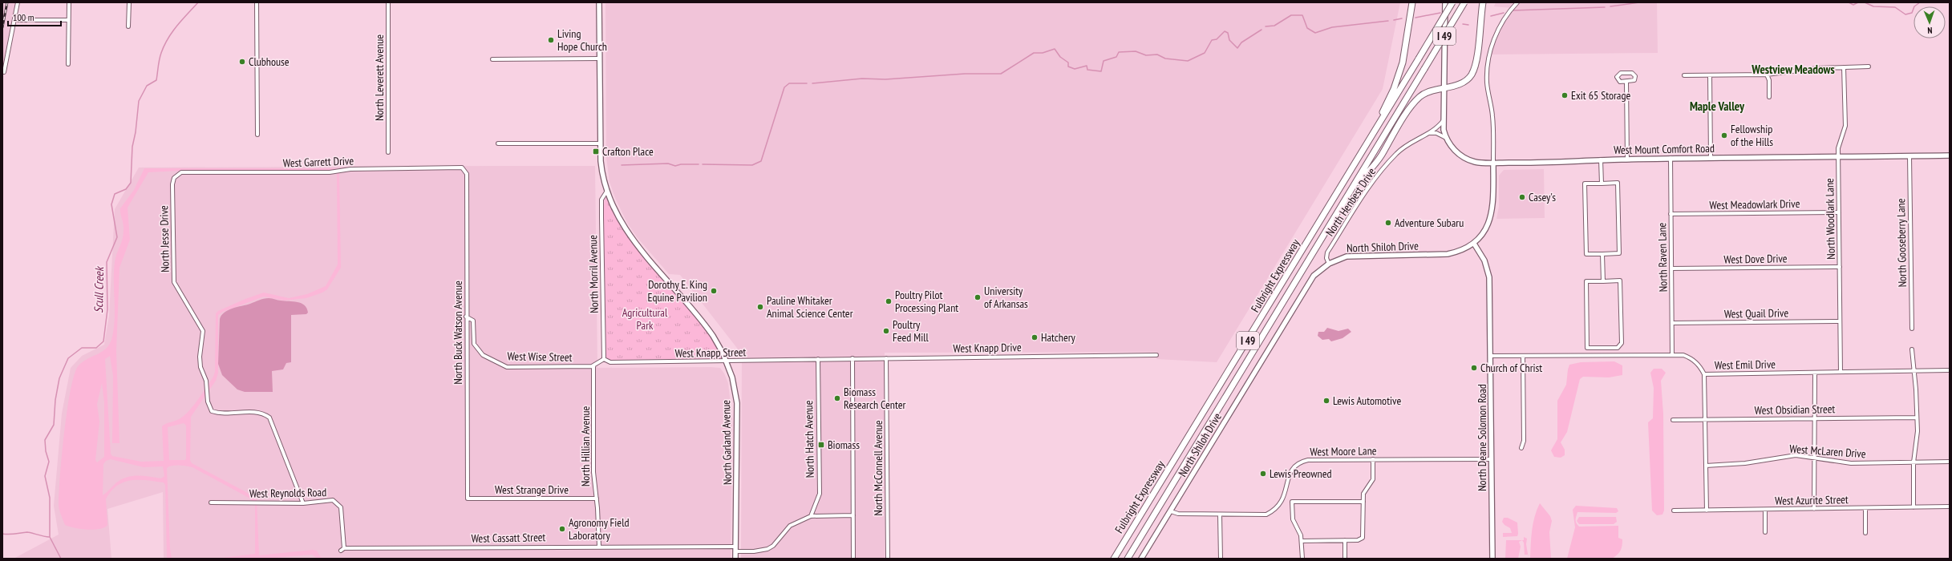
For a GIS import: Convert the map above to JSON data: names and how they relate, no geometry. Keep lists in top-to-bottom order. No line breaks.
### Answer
{"streets":{"highway":["I 49","Fulbright Expressway"],"street":["North Leverett Avenue","West Mount Comfort Road","West Garrett Drive","North Henbest Drive","West Meadowlark Drive","North Woodlark Lane","North Jesse Drive","North Gooseberry Lane","North Shiloh Drive","North Raven Lane","West Dove Drive","North Morril Avenue","West Quail Drive","North Buck Watson Avenue","West Knapp Drive","West Knapp Street","West Wise Street","West Emil Drive","West Obsidian Street","North Deane Solomon Road","North Hatch Avenue","North Garland Avenue","North Hillian Avenue","West Moore Lane","West McLaren Drive","North McConnell Avenue","West Strange Drive","West Reynolds Road","West Azurite Street","West Cassatt Street"]},"crossings":[["West Mount Comfort Road","North Woodlark Lane"],["West Mount Comfort Road","North Gooseberry Lane"],["West Mount Comfort Road","North Shiloh Drive"],["West Mount Comfort Road","North Raven Lane"],["West Garrett Drive","North Jesse Drive"],["West Garrett Drive","North Buck Watson Avenue"],["North Henbest Drive","North Shiloh Drive"],["West Meadowlark Drive","North Woodlark Lane"],["West Meadowlark Drive","North Raven Lane"],["North Woodlark Lane","West Dove Drive"],["North Woodlark Lane","West Quail Drive"],["North Woodlark Lane","West Emil Drive"],["North Jesse Drive","West Reynolds Road"],["North Shiloh Drive","North Deane Solomon Road"],["North Shiloh Drive","West Moore Lane"],["North Raven Lane","West Dove Drive"],["North Raven Lane","West Quail Drive"],["North Raven Lane","West Emil Drive"],["North Morril Avenue","West Knapp Street"],["North Morril Avenue","North Garland Avenue"],["North Buck Watson Avenue","West Wise Street"],["North Buck Watson Avenue","West Strange Drive"],["West Knapp Drive","West Knapp Street"],["West Knapp Drive","North Hatch Avenue"],["West Knapp Drive","North McConnell Avenue"],["West Knapp Street","North Hatch Avenue"],["West Knapp Street","North Garland Avenue"],["West Wise Street","North Hillian Avenue"],["West Emil Drive","North Deane Solomon Road"],["North Deane Solomon Road","West Moore Lane"],["North Hatch Avenue","West Cassatt Street"],["North Garland Avenue","West Cassatt Street"],["North Hillian Avenue","West Strange Drive"],["North Hillian Avenue","West Cassatt Street"],["West Reynolds Road","West Cassatt Street"]],"districts":["Westview Meadows","Maple Valley"],"water":["Scull Creek"],"parks":["Agricultural Park"],"places":{"other":["Living Hope Church","Clubhouse","Exit 65 Storage","Fellowship of the Hills","Casey's","Adventure Subaru","Dorothy E. King Equine Pavilion","University of Arkansas","Poultry Pilot Processing Plant","Pauline Whitaker Animal Science Center","Poultry Feed Mill","Hatchery","Church of Christ","Biomass Research Center","Lewis Automotive","Lewis Preowned","Agronomy Field Laboratory"],"transit":["Crafton Place","Biomass"]},"scale_bar":"100 m","north":"bottom"}
